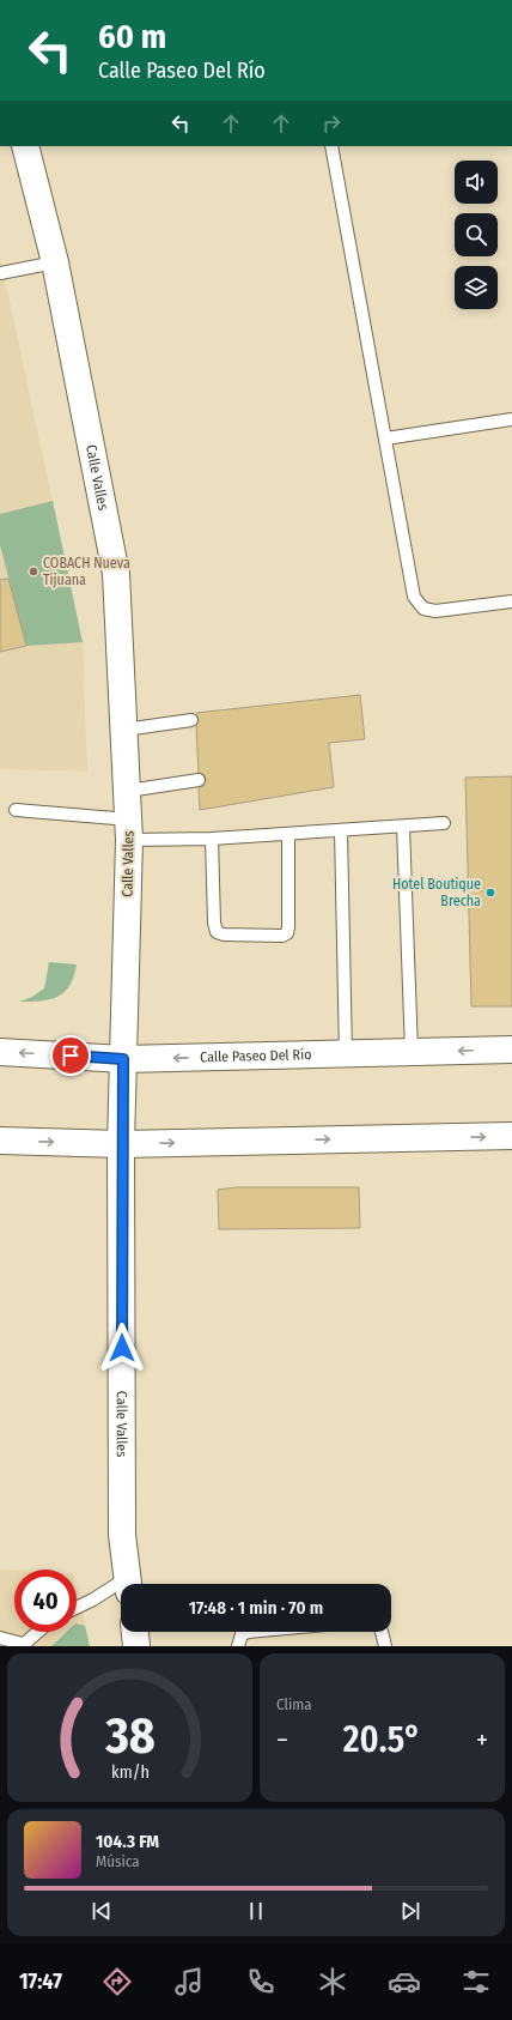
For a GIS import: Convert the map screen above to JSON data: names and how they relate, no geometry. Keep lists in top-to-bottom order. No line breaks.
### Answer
{"streets":{"street":["Calle Valles","Calle Paseo Del Río"]},"crossings":[["Calle Valles","Calle Paseo Del Río"]],"places":["COBACH Nueva Tijuana","Hotel Boutique Brecha"],"page":{"turn":["60 m","Calle Paseo Del Río"],"limit":"40","trip":"17:48 · 1 min · 70 m","tile":"Clima","heat":["−","20.5°","+"],"song":["104.3 FM","Música"],"tabs":"17:47","gauge":["38","km/h"]}}
